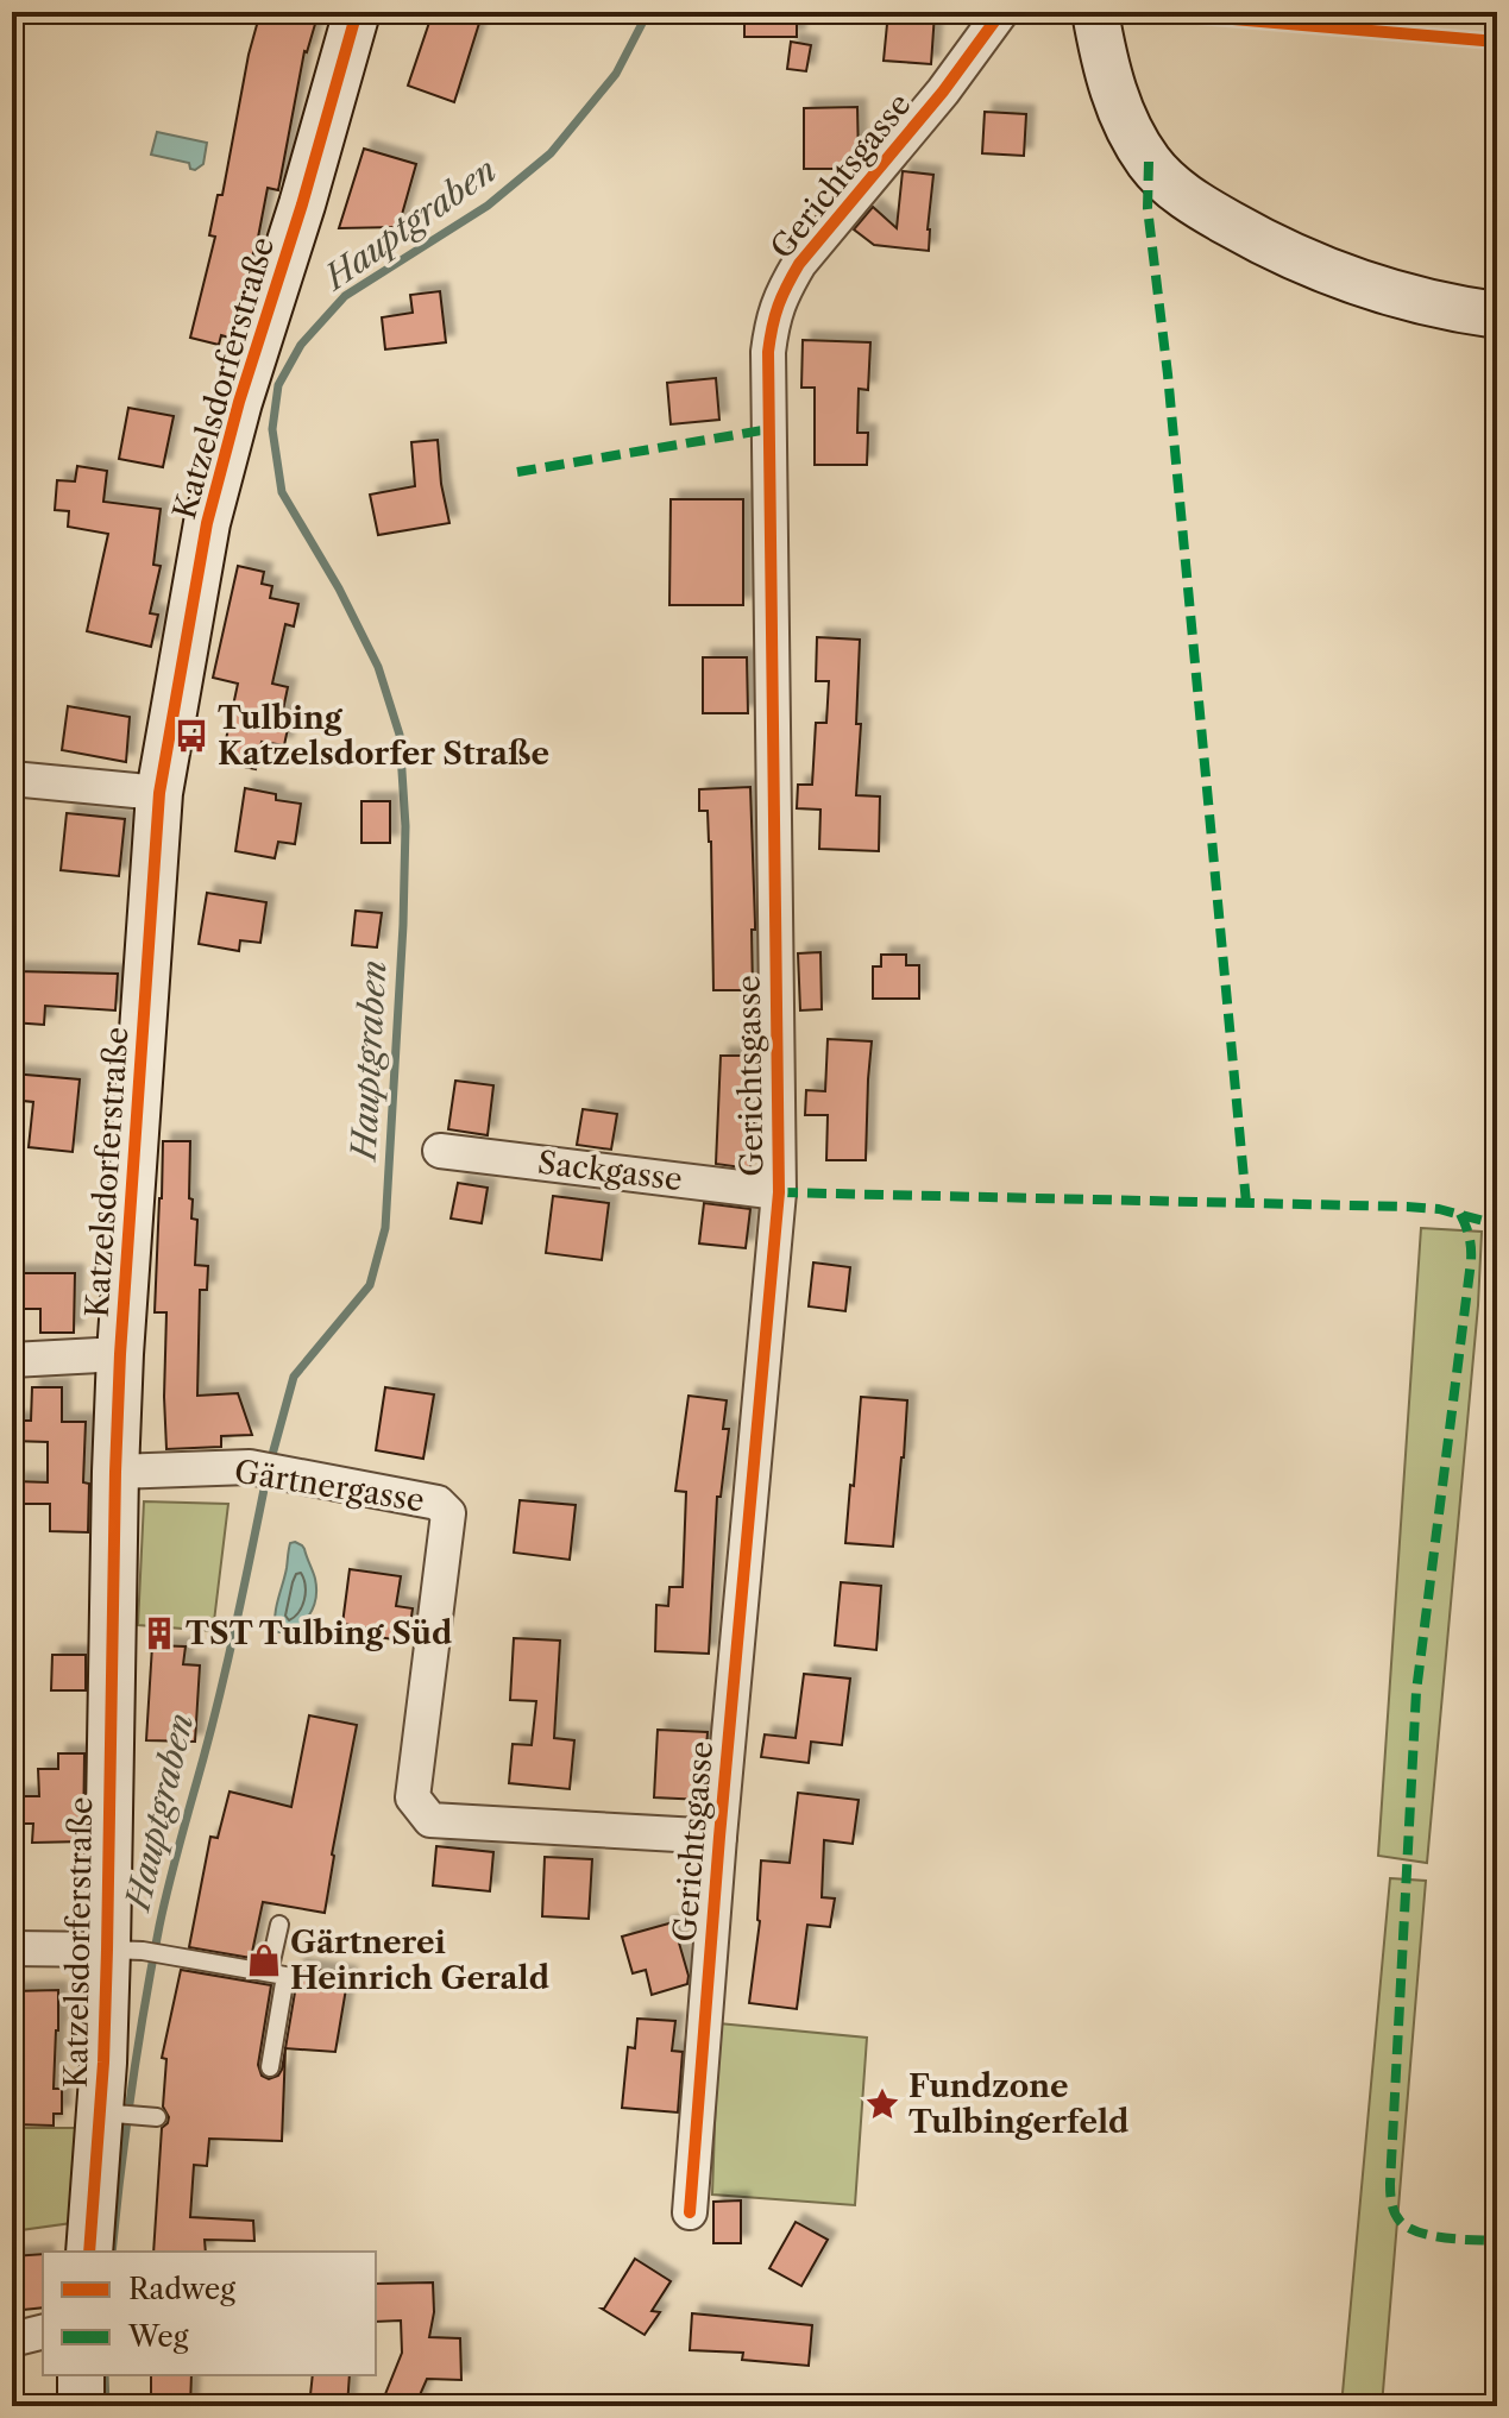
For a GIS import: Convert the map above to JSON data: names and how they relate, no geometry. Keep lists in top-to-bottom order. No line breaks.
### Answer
{"streets":{"street":["Gerichtsgasse","Katzelsdorferstraße","Sackgasse","Gärtnergasse"]},"crossings":[["Gerichtsgasse","Sackgasse"],["Gerichtsgasse","Gärtnergasse"],["Katzelsdorferstraße","Gärtnergasse"]],"water":["Hauptgraben"],"places":{"bus stop":["Tulbing Katzelsdorfer Straße"],"building":["TST Tulbing Süd"],"shop":["Gärtnerei Heinrich Gerald"],"place":["Fundzone Tulbingerfeld"]},"legend":["Radweg","Weg"]}
